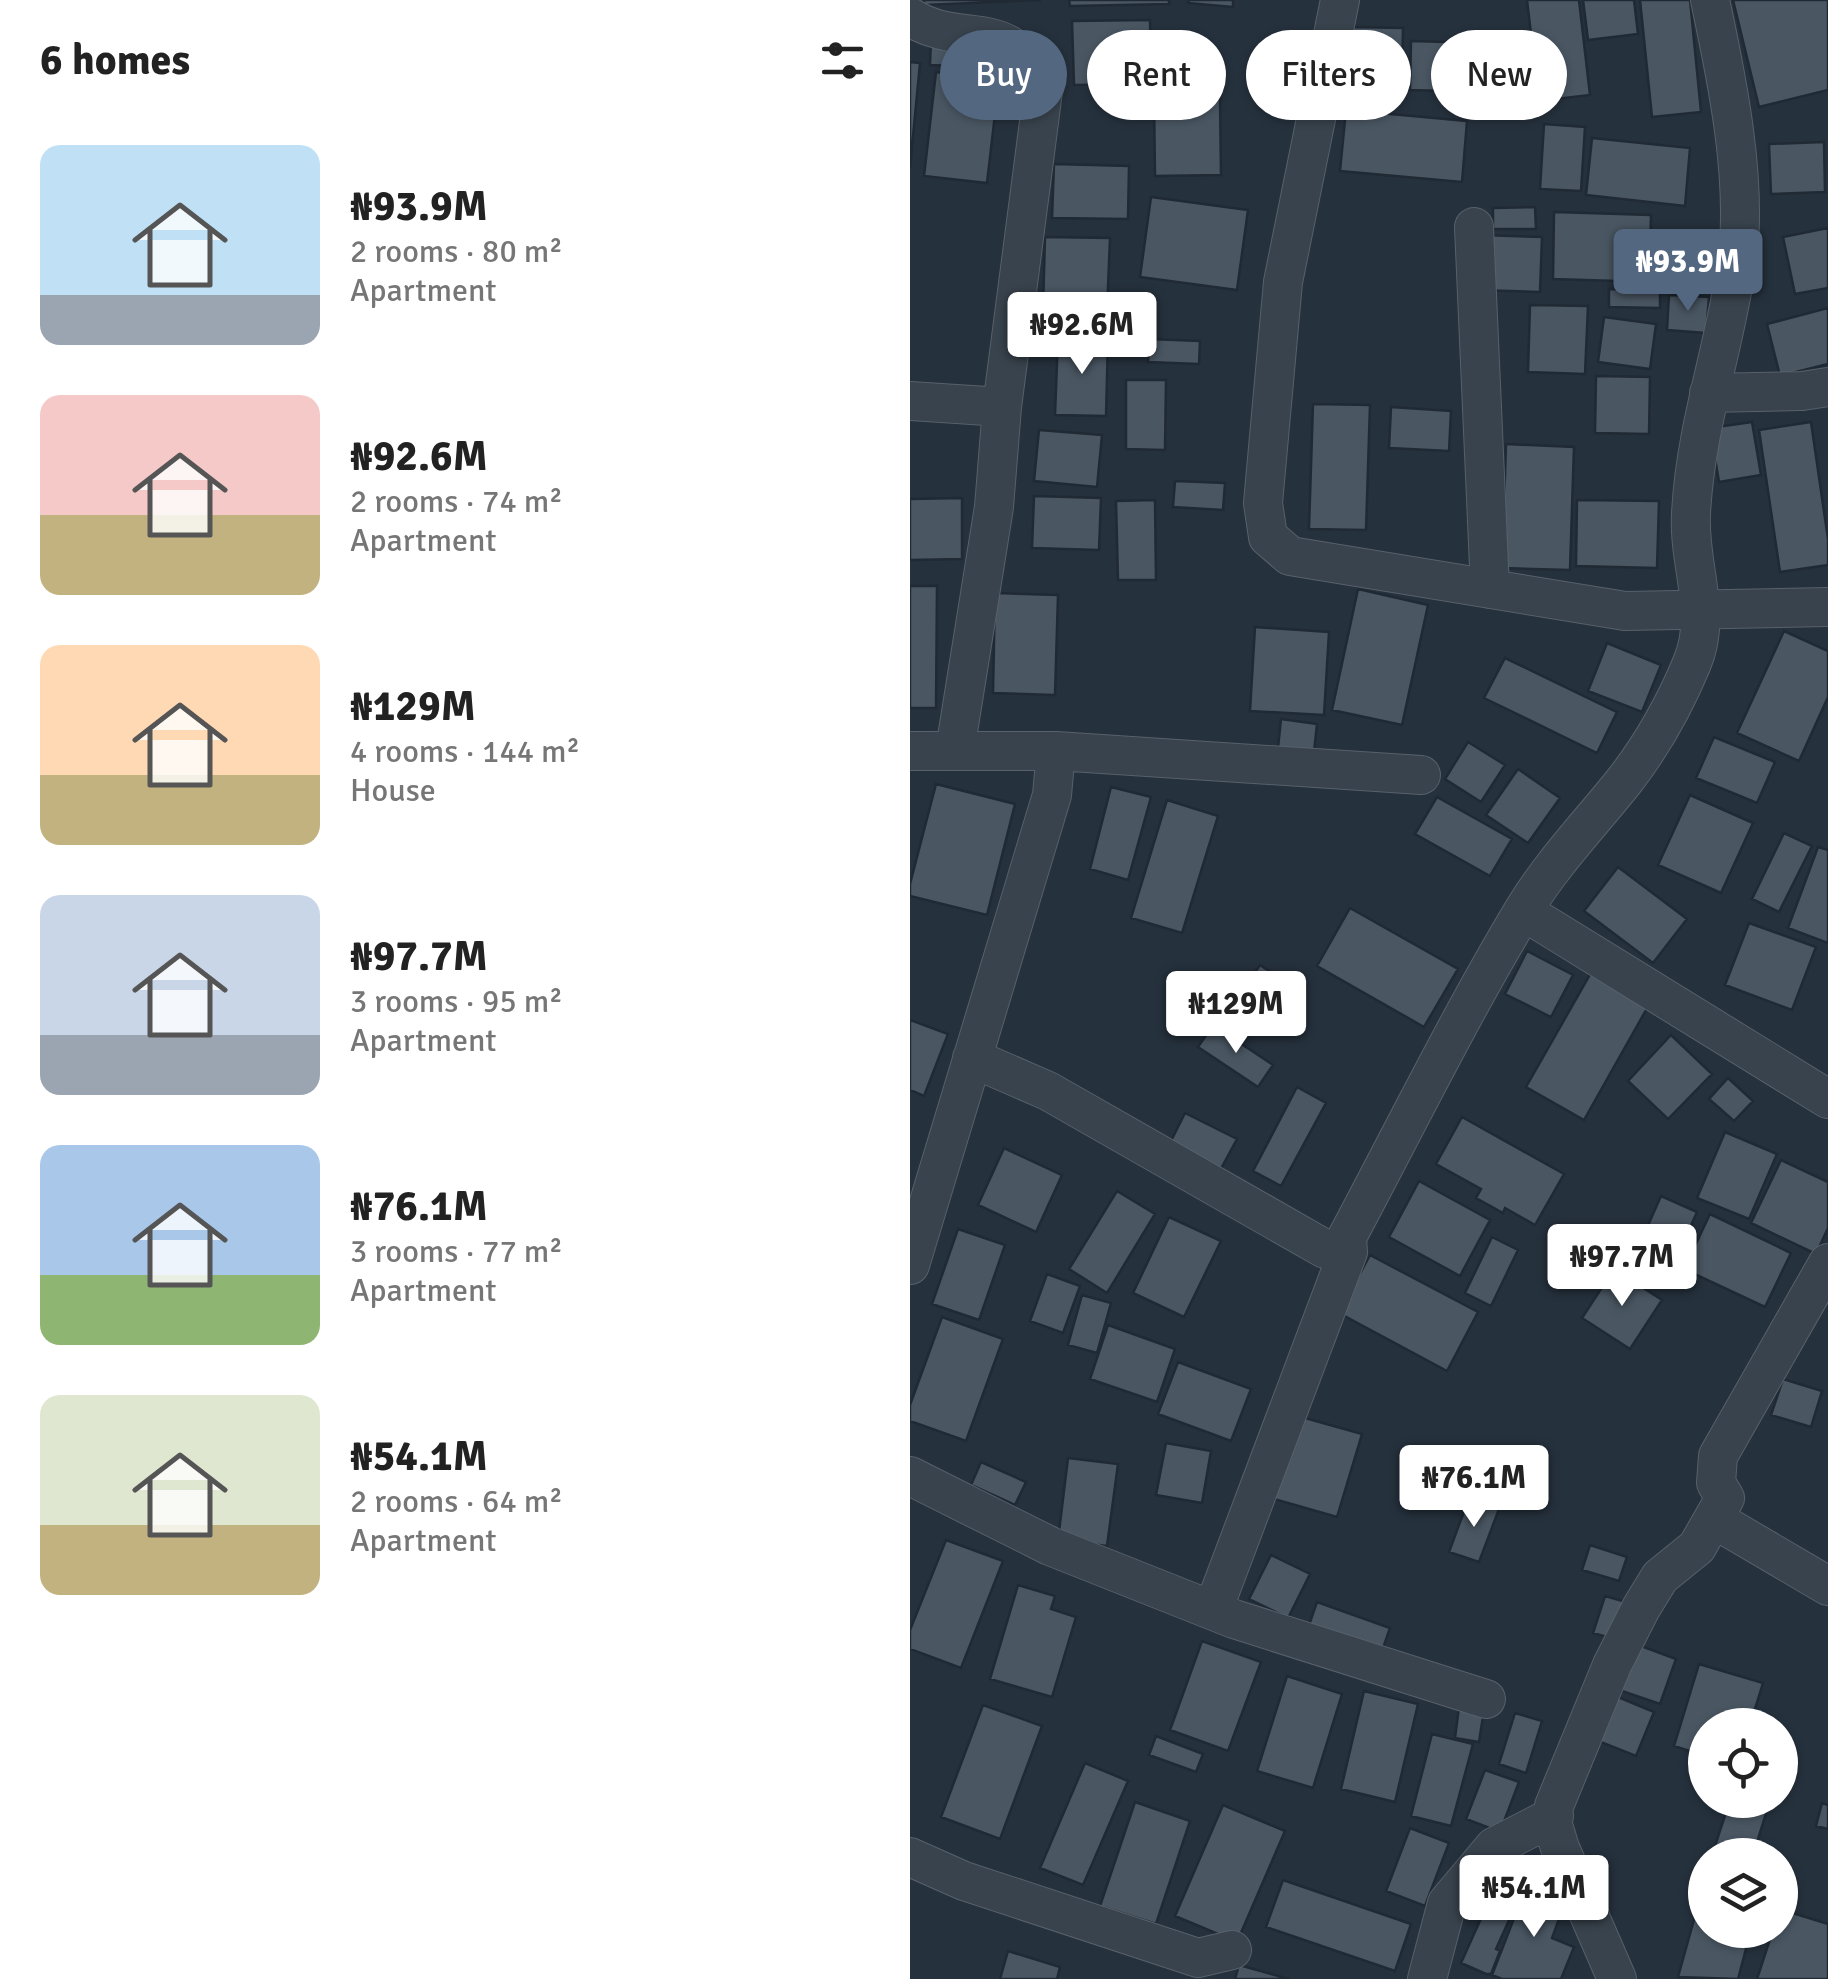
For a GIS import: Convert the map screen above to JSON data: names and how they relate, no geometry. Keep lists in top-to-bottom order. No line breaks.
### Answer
{"page":{"heading":"6 homes","chip":["Buy","Rent","Filters","New"],"list":[{"name":"₦93.9M","note":"2 rooms · 80 m² · Apartment"},{"name":"₦92.6M","note":"2 rooms · 74 m² · Apartment"},{"name":"₦129M","note":"4 rooms · 144 m² · House"},{"name":"₦97.7M","note":"3 rooms · 95 m² · Apartment"},{"name":"₦76.1M","note":"3 rooms · 77 m² · Apartment"},{"name":"₦54.1M","note":"2 rooms · 64 m² · Apartment"}],"price":["₦93.9M","₦92.6M","₦129M","₦97.7M","₦76.1M","₦54.1M"]}}
